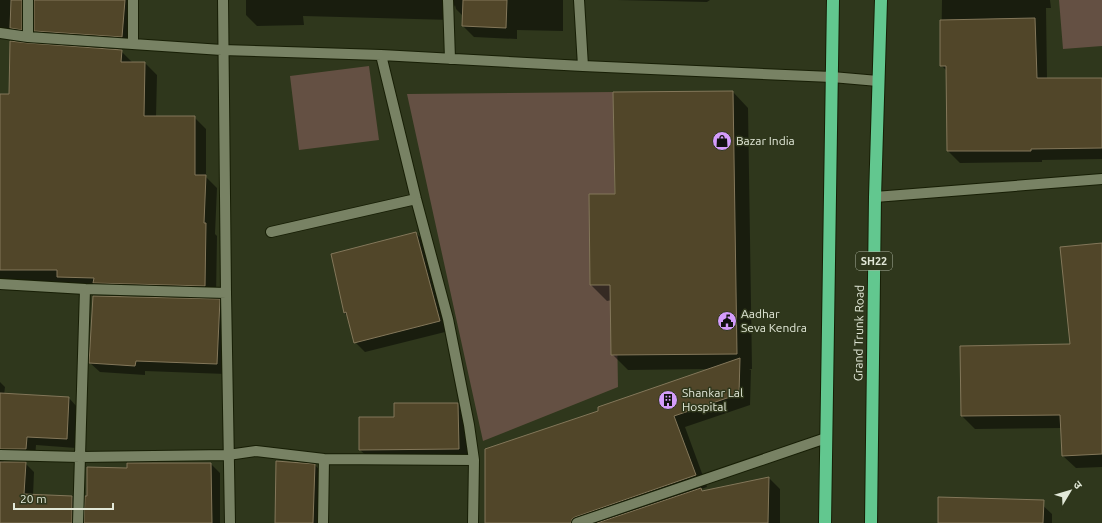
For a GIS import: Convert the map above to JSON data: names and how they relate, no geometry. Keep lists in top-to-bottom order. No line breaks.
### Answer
{"streets":{"highway":["SH22","Grand Trunk Road"]},"places":{"shop":["Bazar India"],"public building":["Aadhar Seva Kendra"],"building":["Shankar Lal Hospital"]},"scale_bar":"20 m","north":"top right"}
